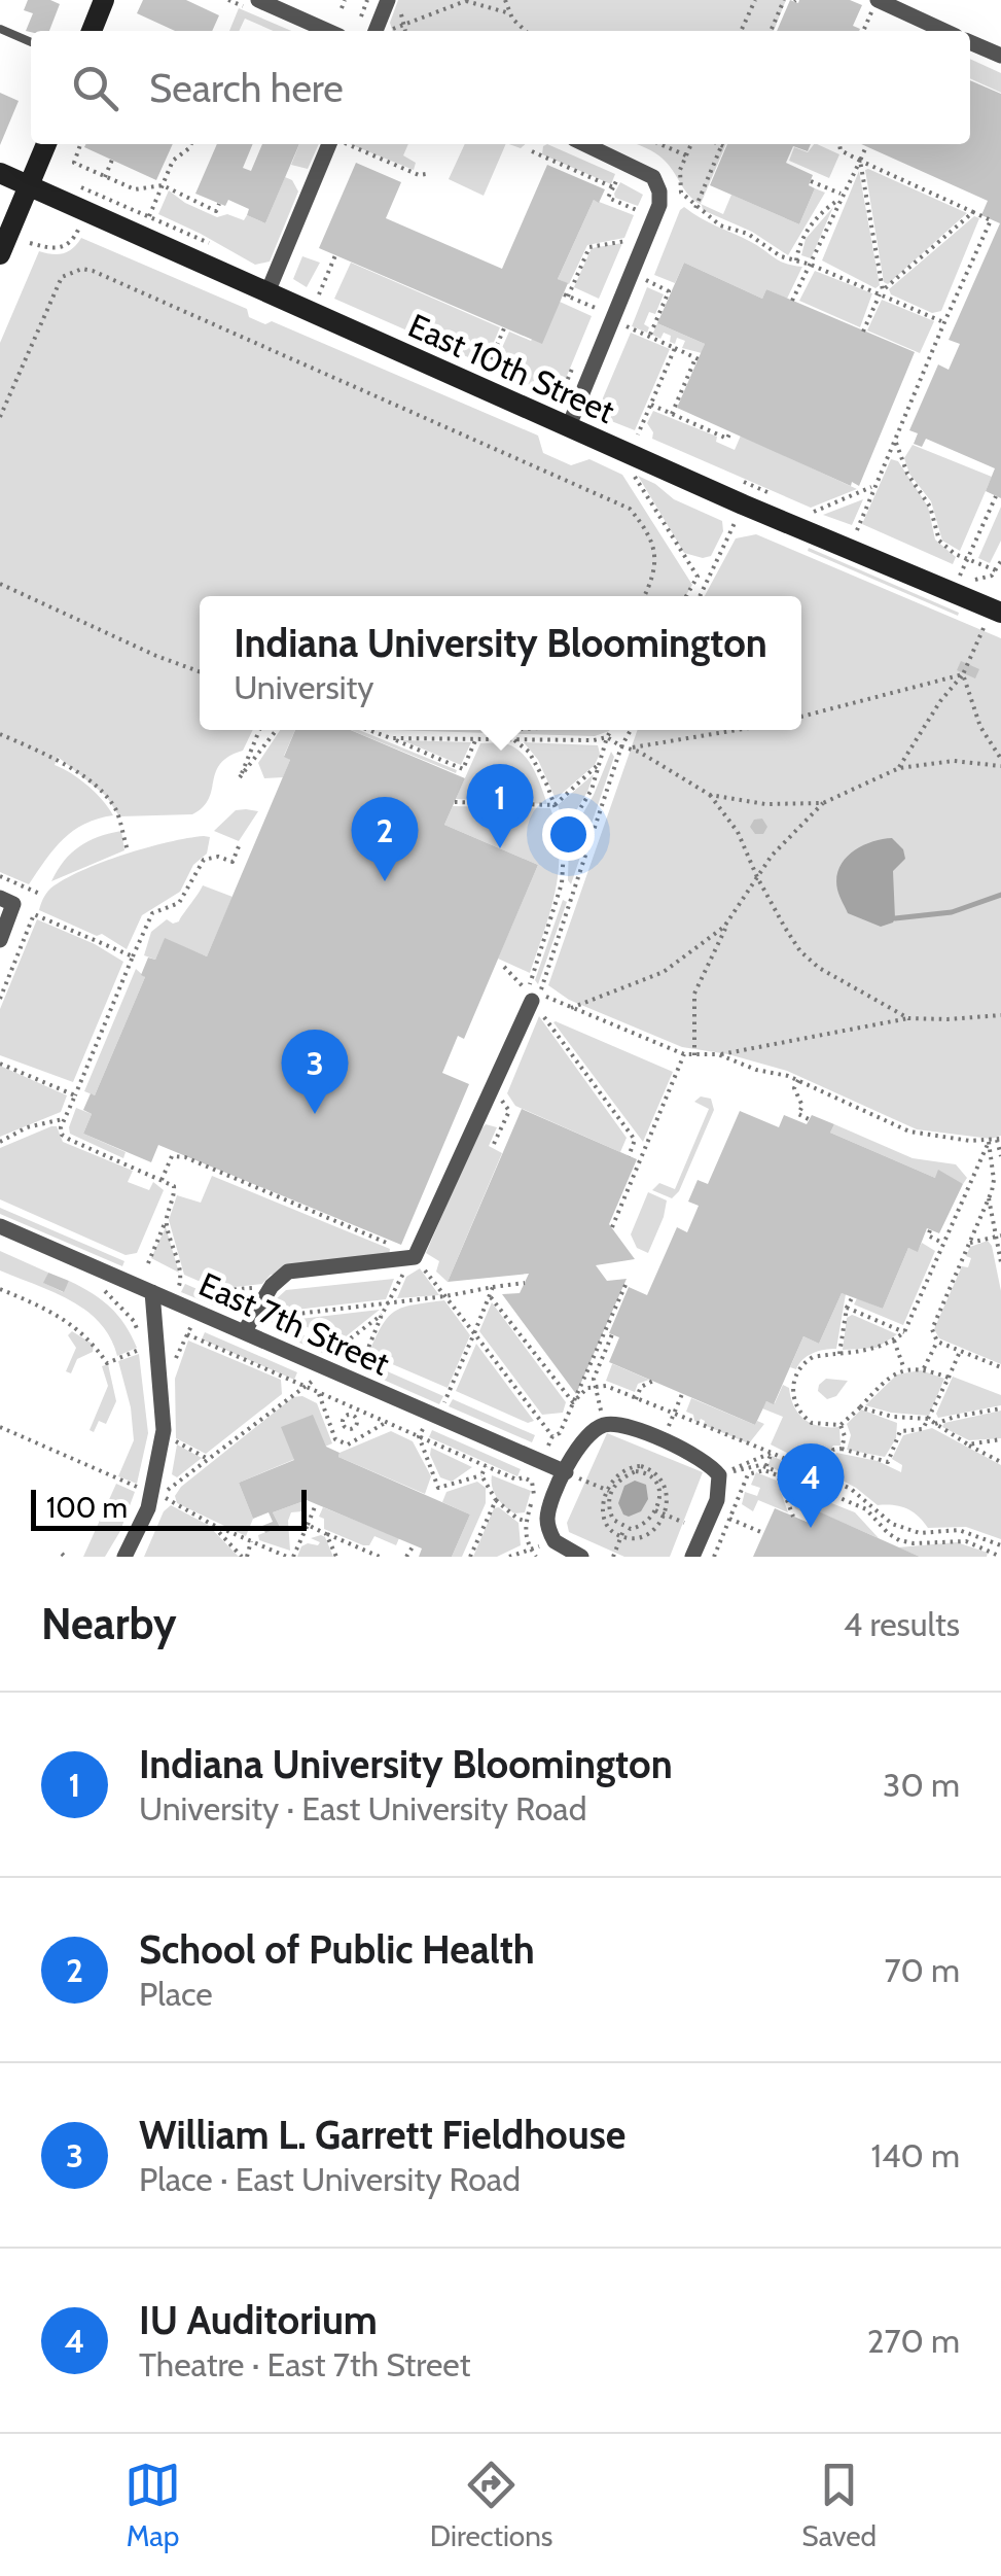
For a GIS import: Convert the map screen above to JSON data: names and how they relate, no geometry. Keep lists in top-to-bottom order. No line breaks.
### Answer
{"streets":{"street":["East 10th Street","East 7th Street"]},"scale_bar":"100 m","page":{"search":"Search here","popup":["Indiana University Bloomington","University"],"pins":["1","2","3","4"],"scale":"100 m","heading":["Nearby","4 results"],"list":[{"mark":"1","name":"Indiana University Bloomington","note":"University · East University Road","value":"30 m"},{"mark":"2","name":"School of Public Health","note":"Place","value":"70 m"},{"mark":"3","name":"William L. Garrett Fieldhouse","note":"Place · East University Road","value":"140 m"},{"mark":"4","name":"IU Auditorium","note":"Theatre · East 7th Street","value":"270 m"}],"nav":["Map","Directions","Saved"]}}
